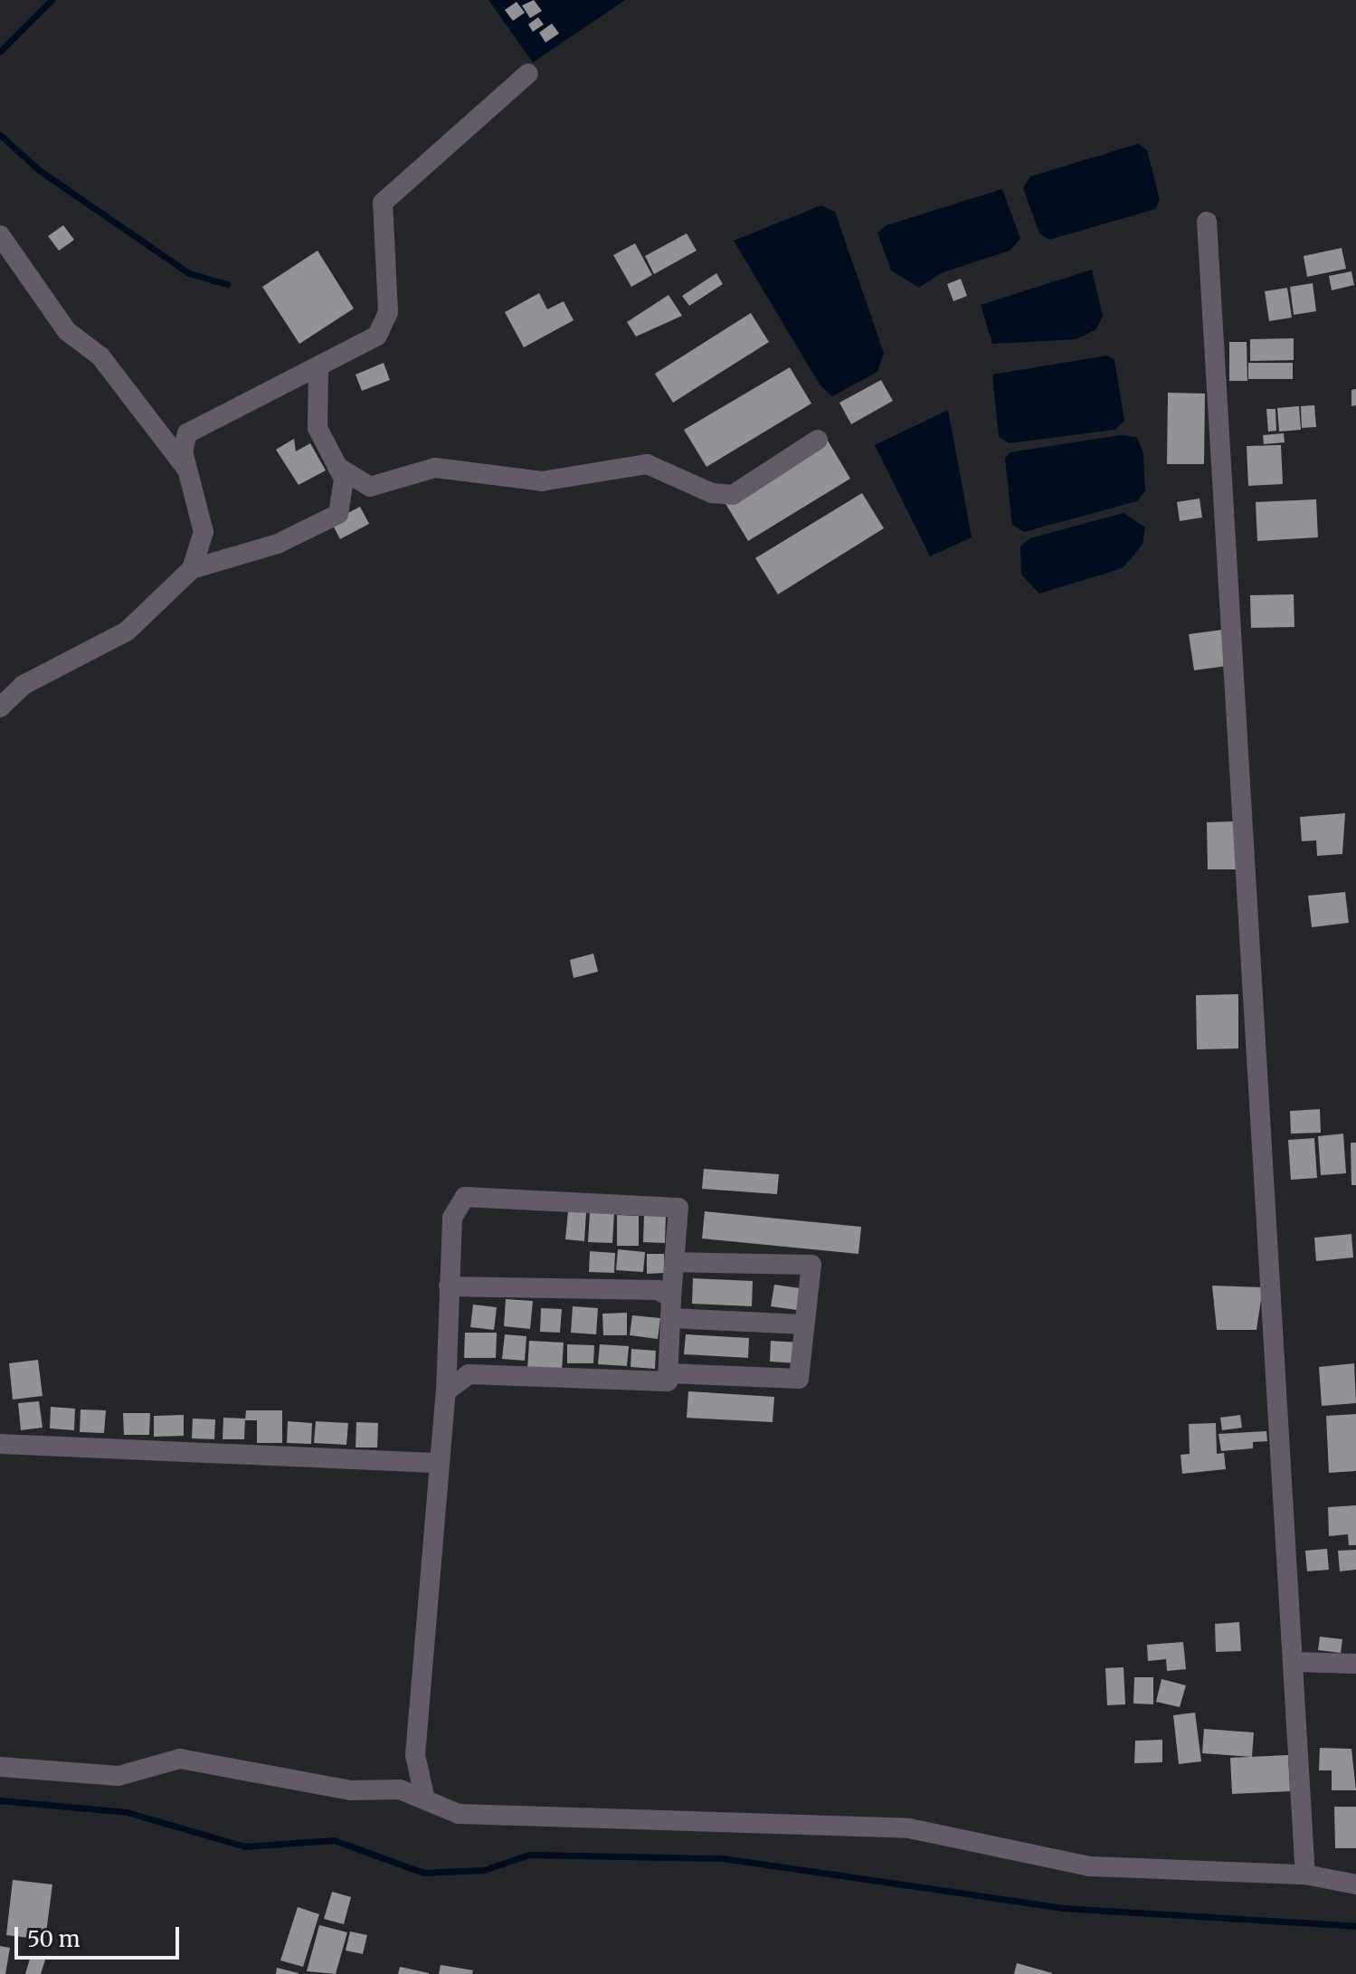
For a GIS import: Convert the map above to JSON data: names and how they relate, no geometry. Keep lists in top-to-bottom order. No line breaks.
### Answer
{"scale_bar":"50 m"}
